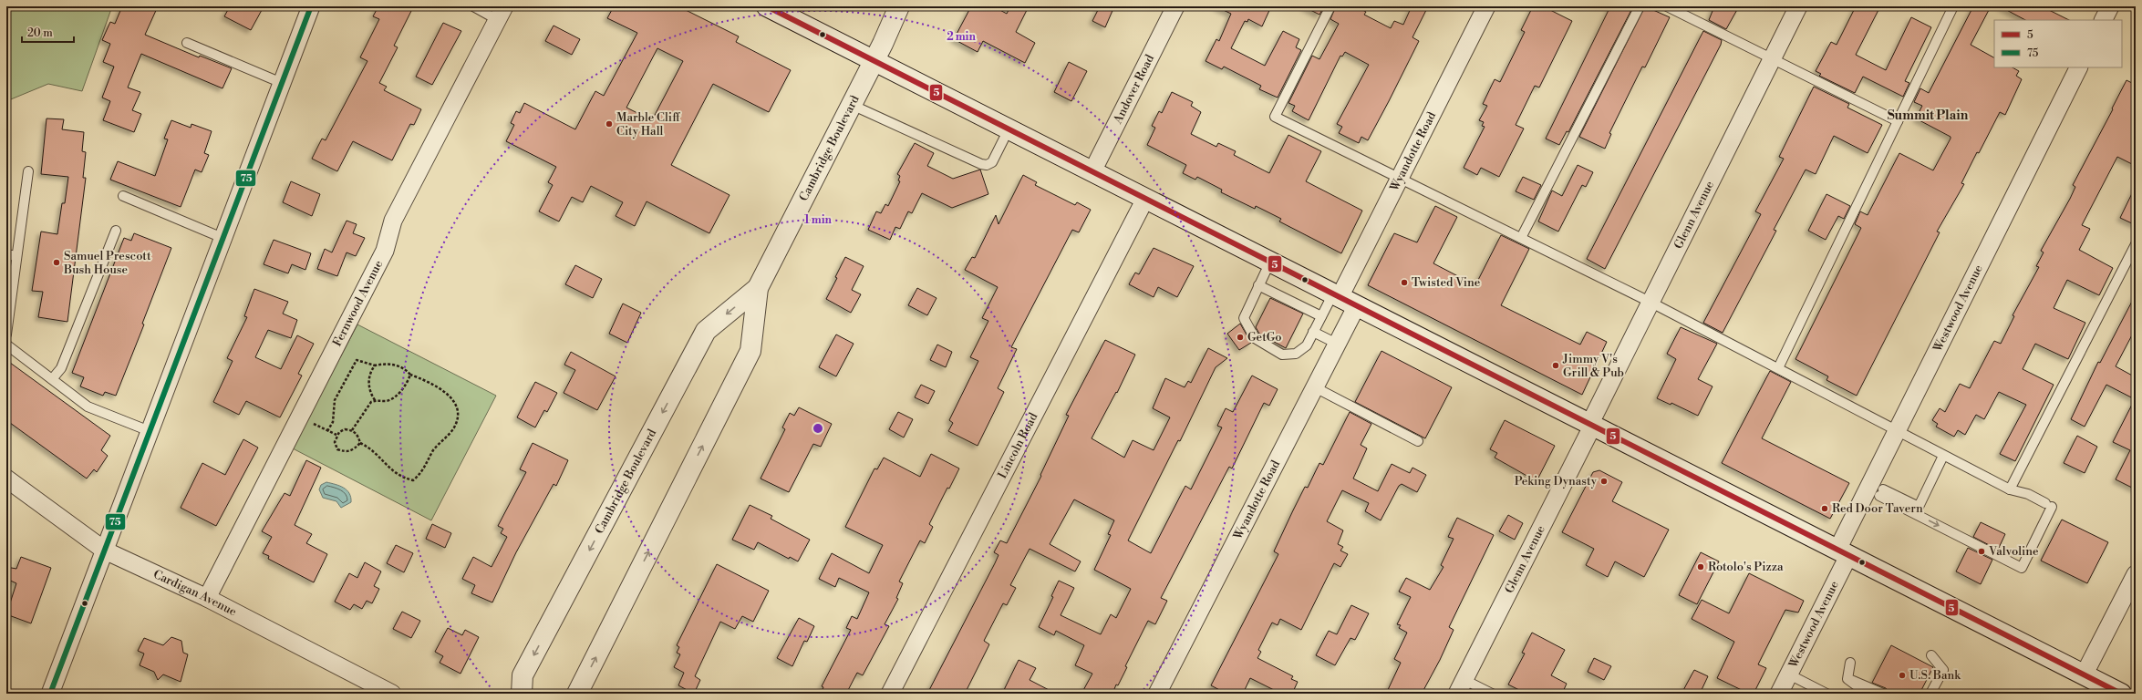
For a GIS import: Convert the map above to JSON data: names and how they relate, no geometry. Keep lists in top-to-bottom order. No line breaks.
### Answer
{"streets":{"main road":["Cambridge Boulevard"],"street":["Andover Road","Wyandotte Road","Glenn Avenue","Fernwood Avenue","Westwood Avenue","Lincoln Road","Cardigan Avenue"]},"crossings":[["Fernwood Avenue","Cardigan Avenue"]],"districts":["Summit Plain"],"places":["Marble Cliff City Hall","Samuel Prescott Bush House","Twisted Vine","GetGo","Jimmy V's Grill & Pub","Peking Dynasty","Red Door Tavern","Valvoline","Rotolo's Pizza","U.S. Bank"],"lines":["transit line 5","transit line 75"],"legend":["5","75"],"scale_bar":"20 m","rings":["2 min","1 min"]}
